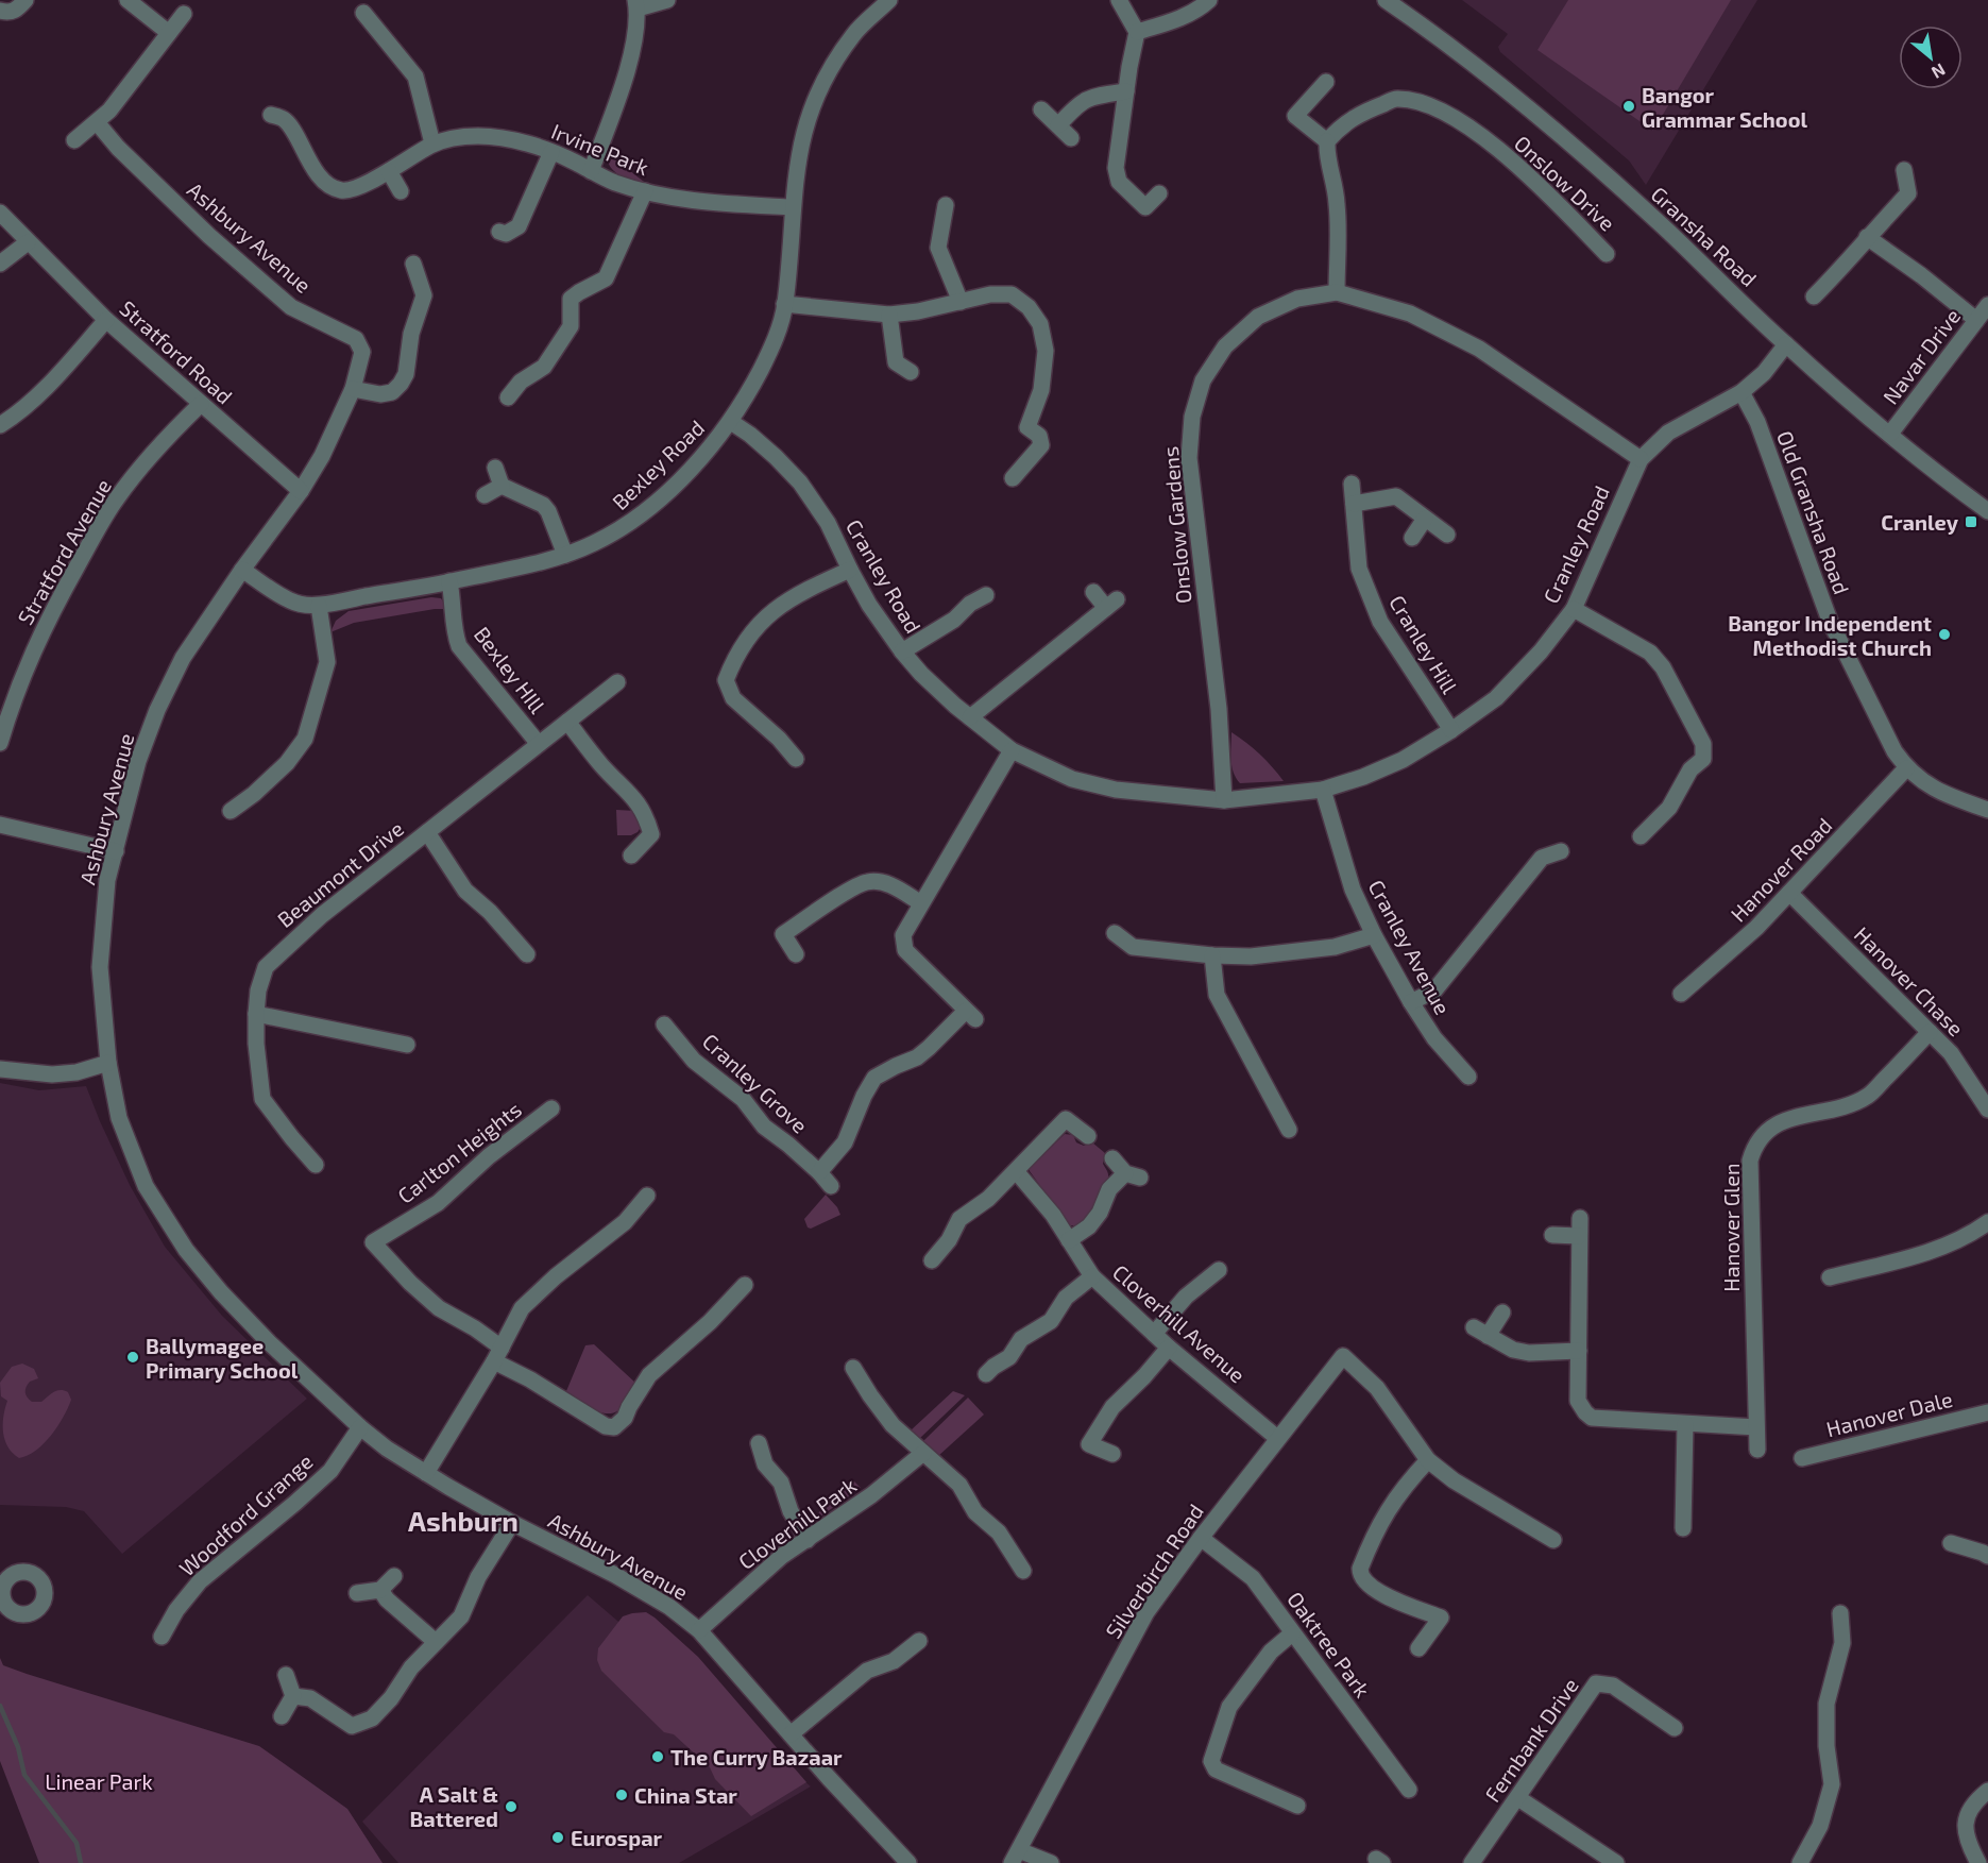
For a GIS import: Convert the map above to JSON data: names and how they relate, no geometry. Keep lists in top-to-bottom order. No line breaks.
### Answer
{"streets":{"street":["Irvine Park","Onslow Drive","Gransha Road","Ashbury Avenue","Stratford Road","Navar Drive","Bexley Road","Old Gransha Road","Onslow Gardens","Cranley Road","Stratford Avenue","Cranley Hill","Bexley HIll","Hanover Road","Beaumont Drive","Cranley Avenue","Hanover Chase","Cranley Grove","Carlton Heights","Hanover Glen","Cloverhill Avenue","Hanover Dale","Woodford Grange","Cloverhill Park","Silverbirch Road","Oaktree Park","Fernbank Drive"]},"crossings":[["Irvine Park","Bexley Road"],["Gransha Road","Navar Drive"],["Gransha Road","Cranley Road"],["Ashbury Avenue","Stratford Road"],["Ashbury Avenue","Bexley Road"],["Ashbury Avenue","Woodford Grange"],["Ashbury Avenue","Cloverhill Park"],["Stratford Road","Stratford Avenue"],["Bexley Road","Cranley Road"],["Bexley Road","Bexley HIll"],["Old Gransha Road","Cranley Road"],["Old Gransha Road","Hanover Road"],["Onslow Gardens","Cranley Road"],["Cranley Road","Cranley Hill"],["Cranley Road","Cranley Avenue"],["Bexley HIll","Beaumont Drive"],["Hanover Road","Hanover Chase"],["Hanover Chase","Hanover Glen"],["Cloverhill Avenue","Silverbirch Road"],["Silverbirch Road","Oaktree Park"]],"districts":["Ashburn"],"parks":["Linear Park"],"places":{"other":["Bangor Grammar School","Bangor Independent Methodist Church","Ballymagee Primary School","The Curry Bazaar","China Star","A Salt & Battered","Eurospar"],"transit":["Cranley"]},"north":"bottom right"}
